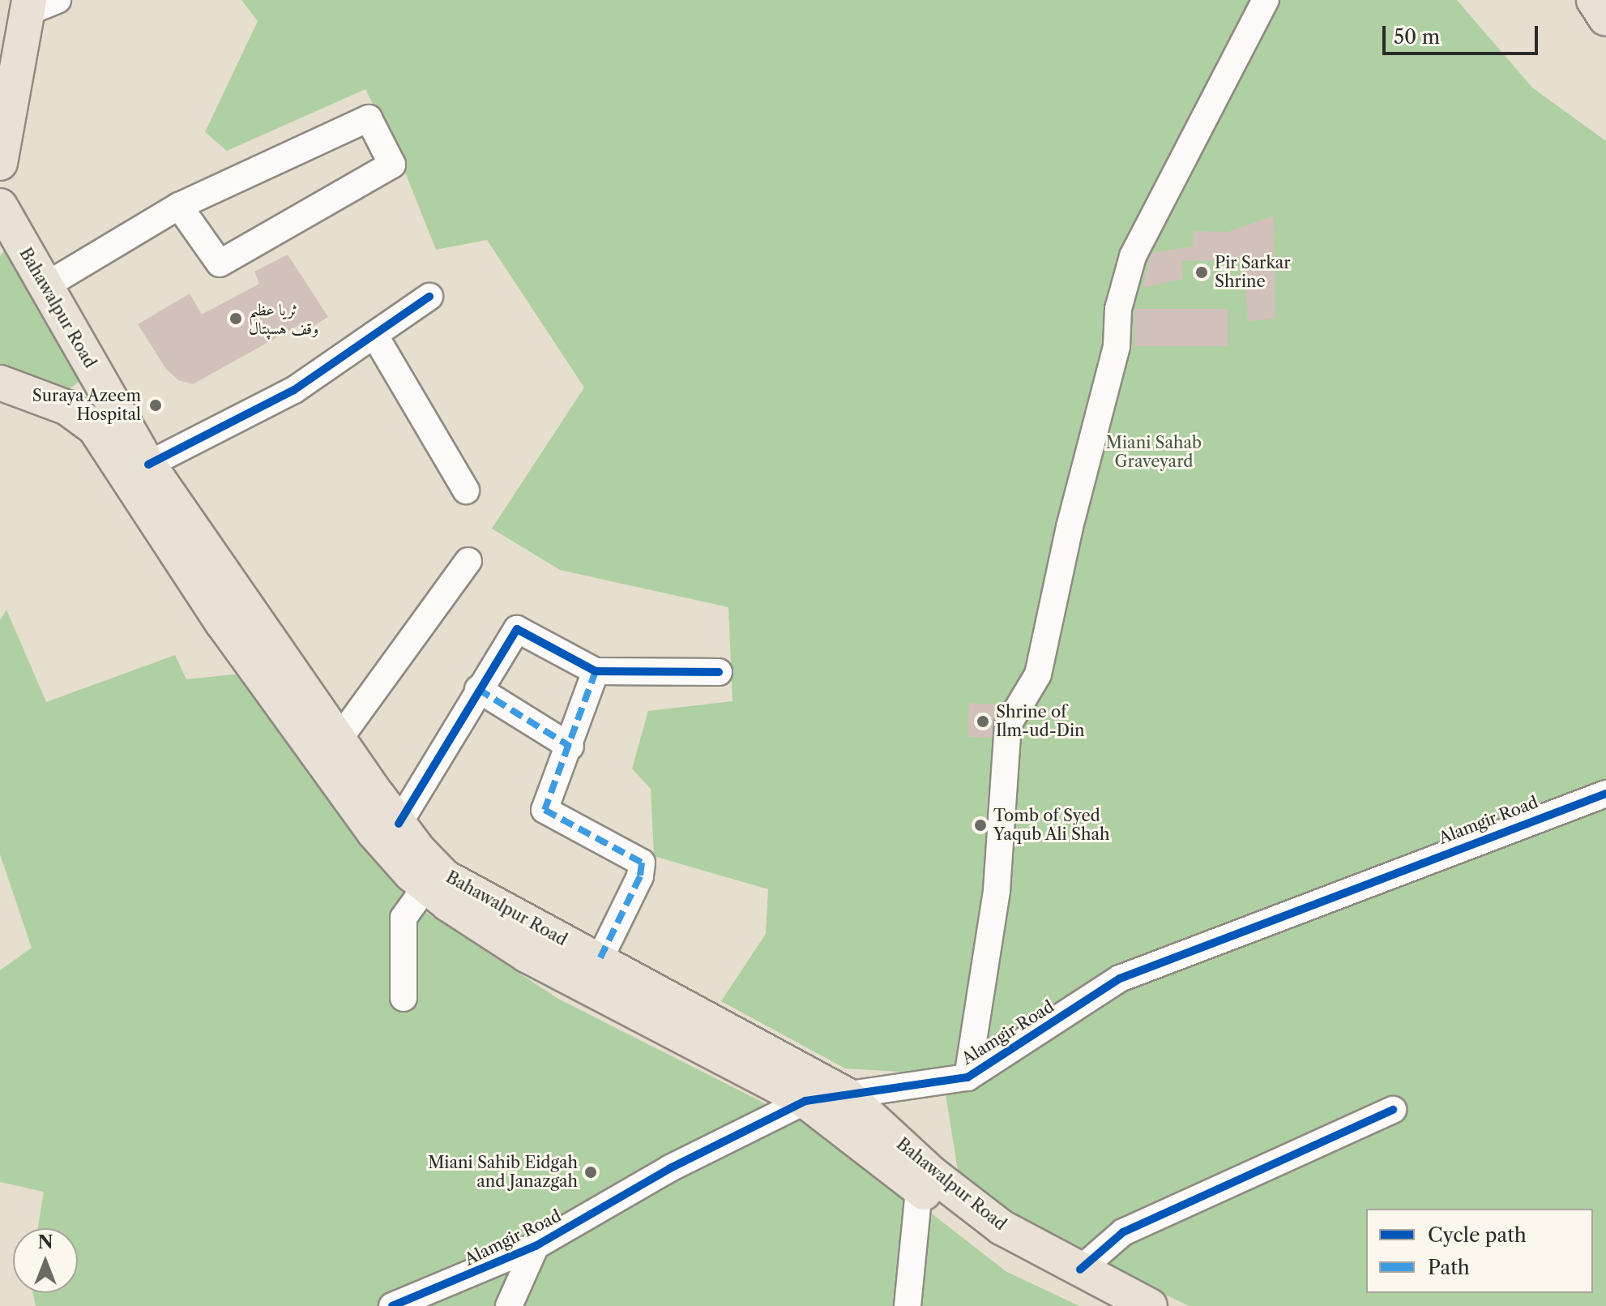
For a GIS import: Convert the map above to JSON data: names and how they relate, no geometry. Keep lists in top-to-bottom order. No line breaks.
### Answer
{"streets":{"main road":["Bahawalpur Road"],"street":["Alamgir Road"]},"crossings":[["Bahawalpur Road","Alamgir Road"]],"parks":["Miani Sahab Graveyard"],"places":["Pir Sarkar Shrine","ثریا عظیم وقف ہسپتال","Suraya Azeem Hospital","Shrine of Ilm-ud-Din","Tomb of Syed Yaqub Ali Shah","Miani Sahib Eidgah and Janazgah"],"legend":["Cycle path","Path"],"scale_bar":"50 m","north":"top"}
